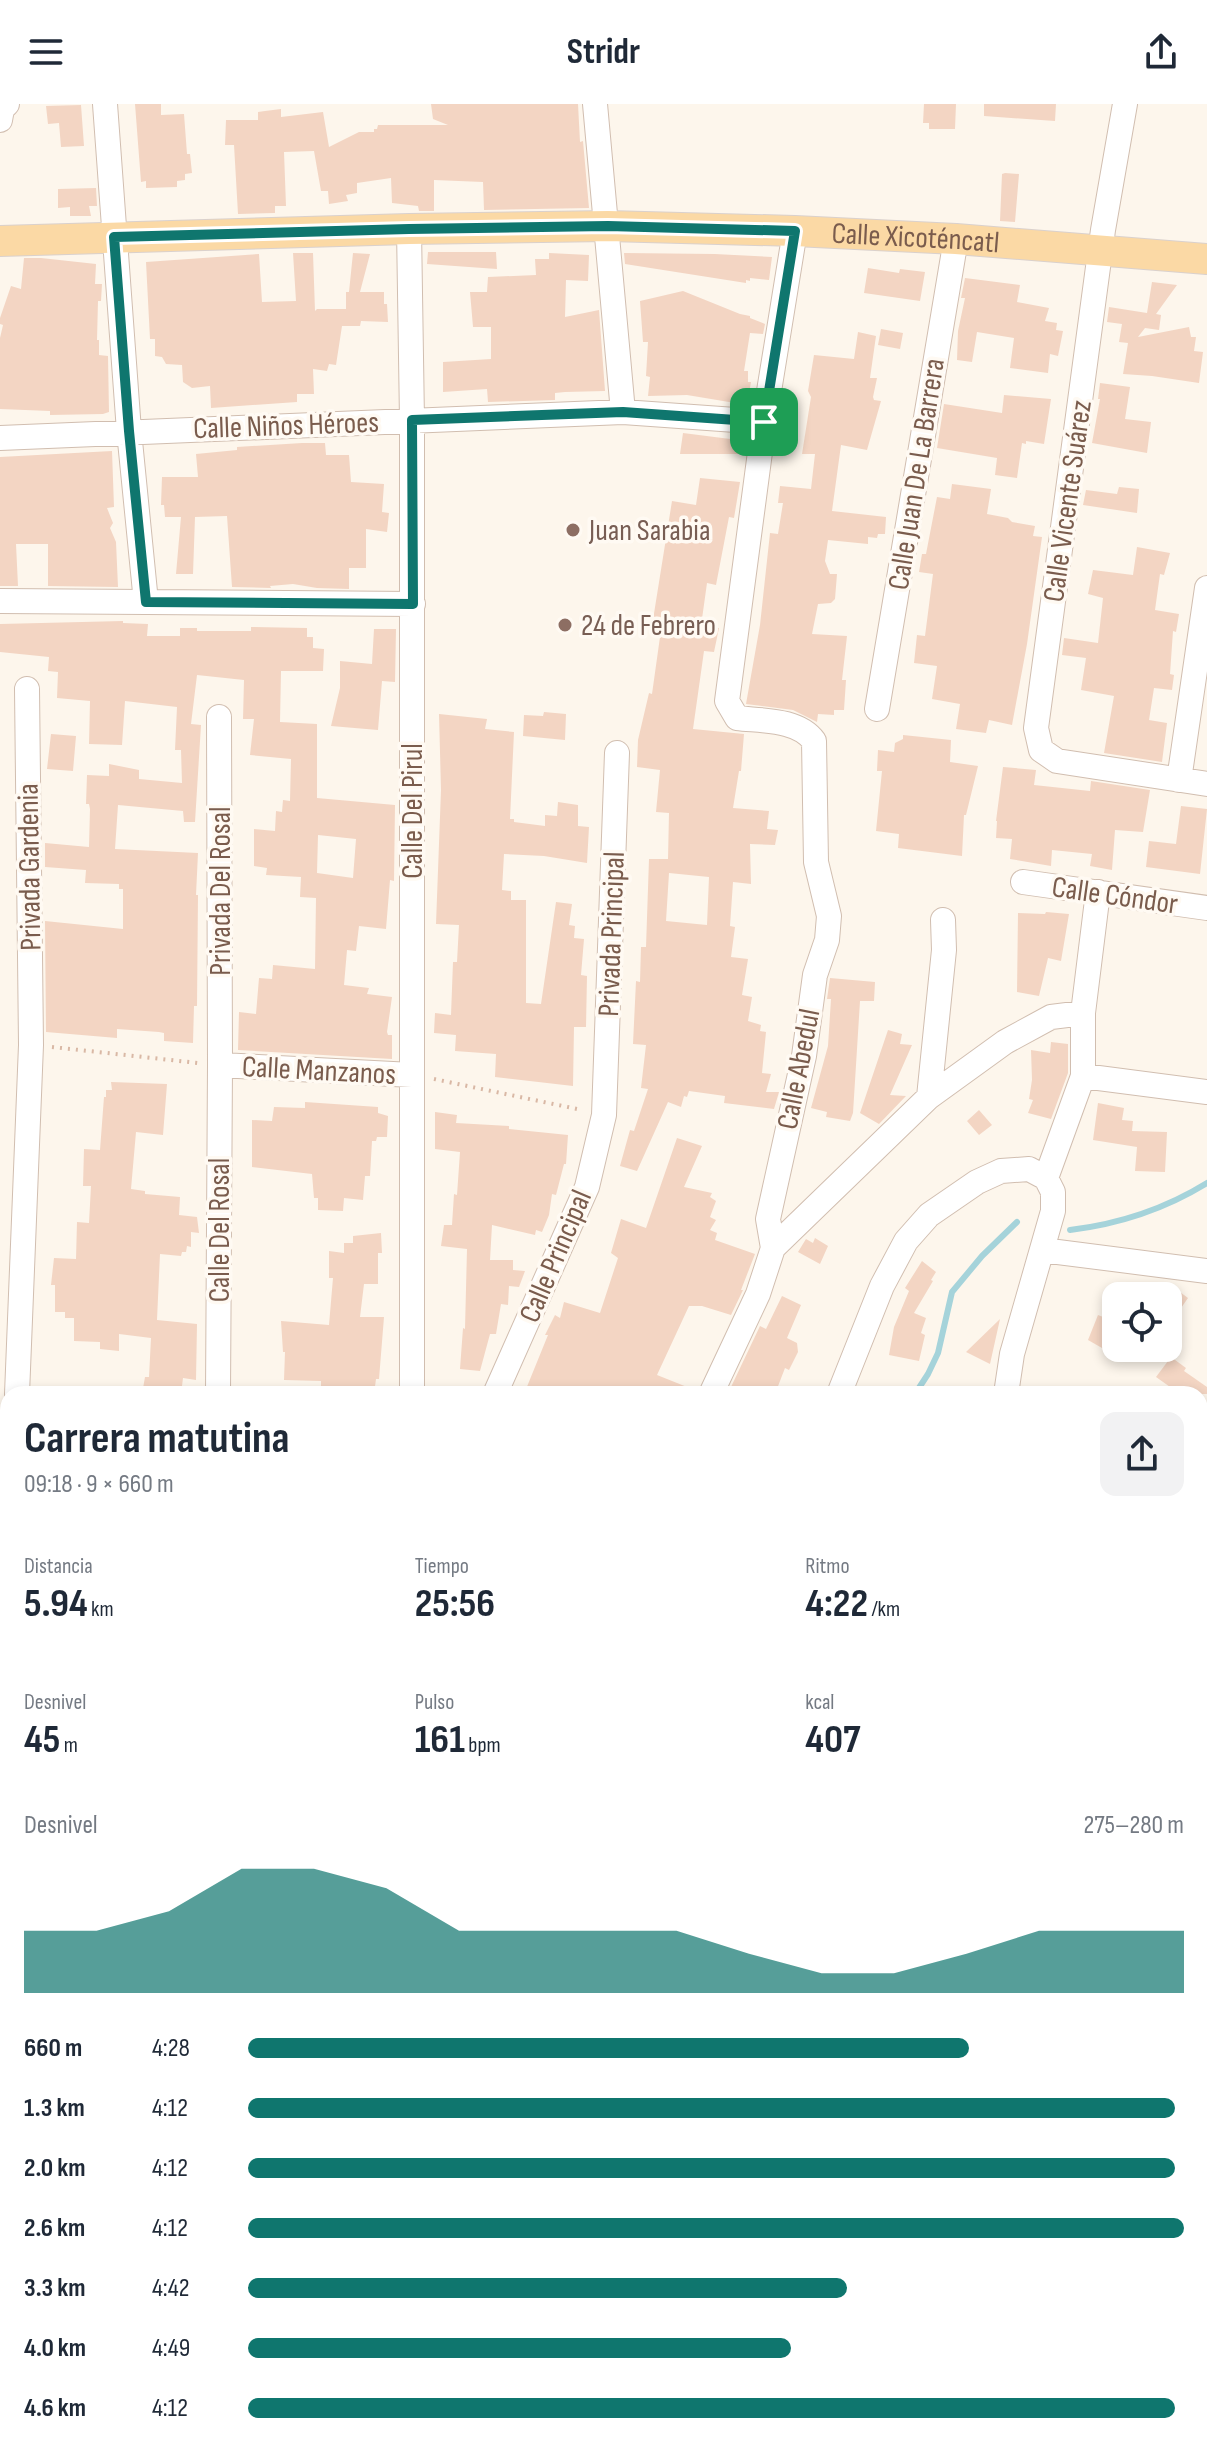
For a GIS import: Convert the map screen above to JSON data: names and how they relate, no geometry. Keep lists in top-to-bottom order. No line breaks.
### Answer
{"streets":{"main road":["Calle Xicoténcatl"],"street":["Calle Niños Héroes","Calle Juan De La Barrera","Calle Vicente Suárez","Calle Del Pirul","Privada Gardenia","Privada Del Rosal","Calle Cóndor","Privada Principal","Calle Abedul","Calle Manzanos","Calle Del Rosal","Calle Principal"]},"crossings":[["Calle Xicoténcatl","Calle Juan De La Barrera"],["Calle Xicoténcatl","Calle Vicente Suárez"],["Calle Xicoténcatl","Calle Del Pirul"],["Calle Niños Héroes","Calle Del Pirul"],["Calle Niños Héroes","Calle Abedul"],["Calle Del Pirul","Calle Manzanos"],["Privada Gardenia","Calle Manzanos"],["Privada Del Rosal","Calle Manzanos"],["Privada Del Rosal","Calle Del Rosal"],["Privada Principal","Calle Manzanos"],["Privada Principal","Calle Principal"],["Calle Manzanos","Calle Del Rosal"],["Calle Manzanos","Calle Principal"]],"places":["Juan Sarabia","24 de Febrero"],"page":{"header":"Stridr","heading":["Carrera matutina","09:18 · 9 × 660 m"],"stats":[["Distancia","5.94 km"],["Tiempo","25:56"],["Ritmo","4:22 /km"],["Desnivel","45 m"],["Pulso","161 bpm"],["kcal","407"]],"chart":["Desnivel","275–280 m"],"list":[{"name":"660 m","note":"4:28"},{"name":"1.3 km","note":"4:12"},{"name":"2.0 km","note":"4:12"},{"name":"2.6 km","note":"4:12"},{"name":"3.3 km","note":"4:42"},{"name":"4.0 km","note":"4:49"},{"name":"4.6 km","note":"4:12"}]}}
